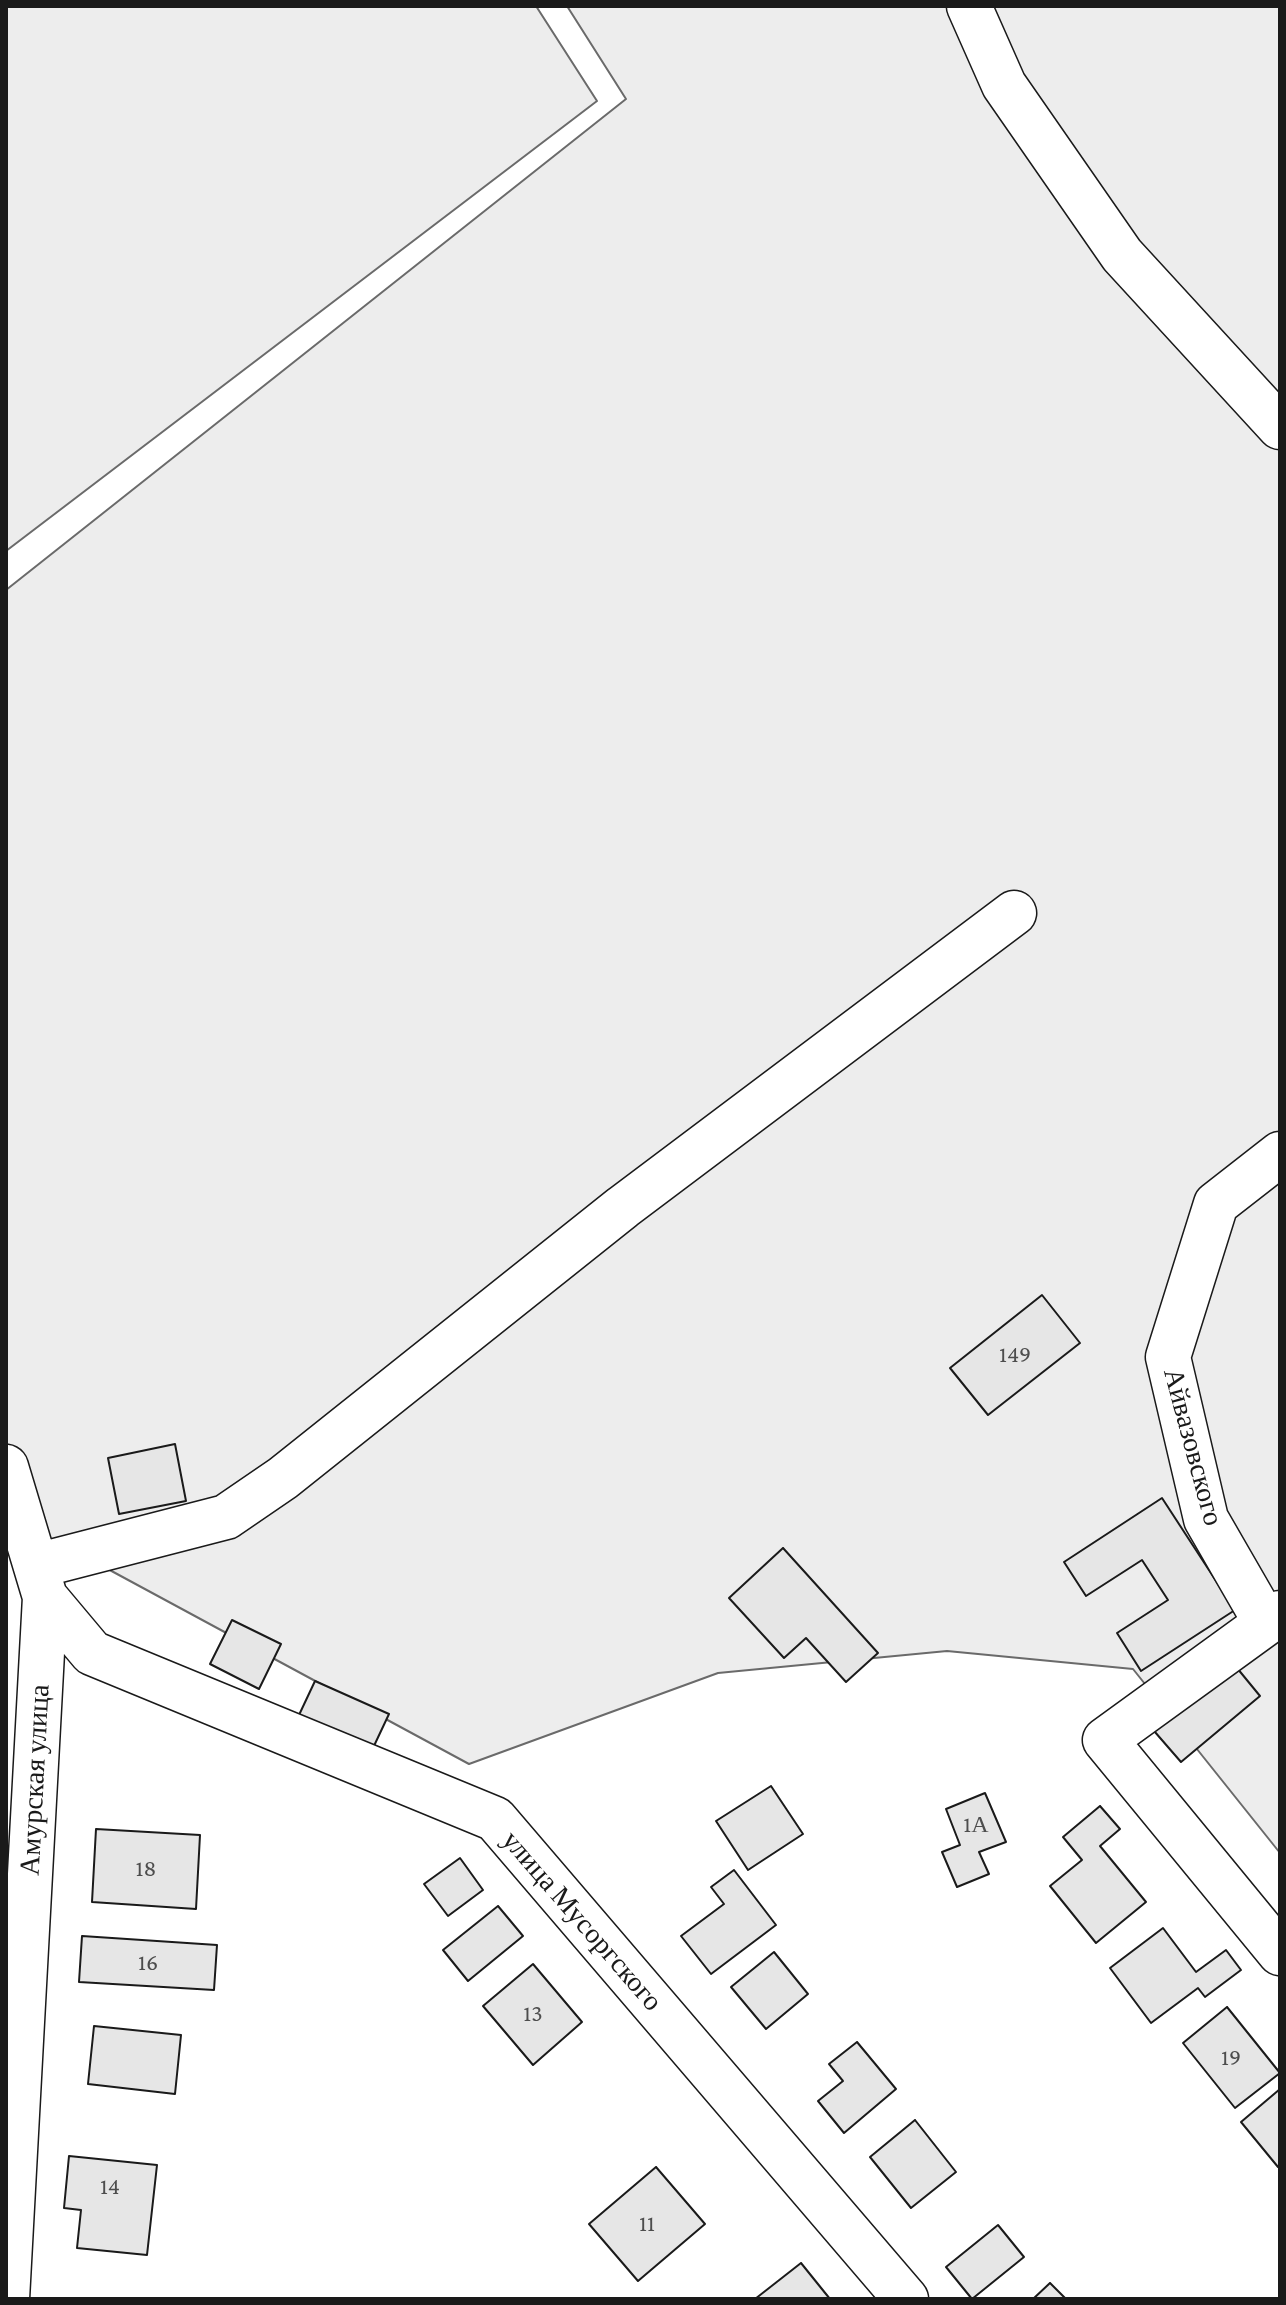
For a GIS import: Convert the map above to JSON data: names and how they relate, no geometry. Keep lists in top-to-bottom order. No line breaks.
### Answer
{"streets":{"street":["Айвазовского","Амурская улица","улица Мусоргского"]},"crossings":[["Амурская улица","улица Мусоргского"]],"house_numbers":["149","1А","18","16","13","19","14","11"]}
